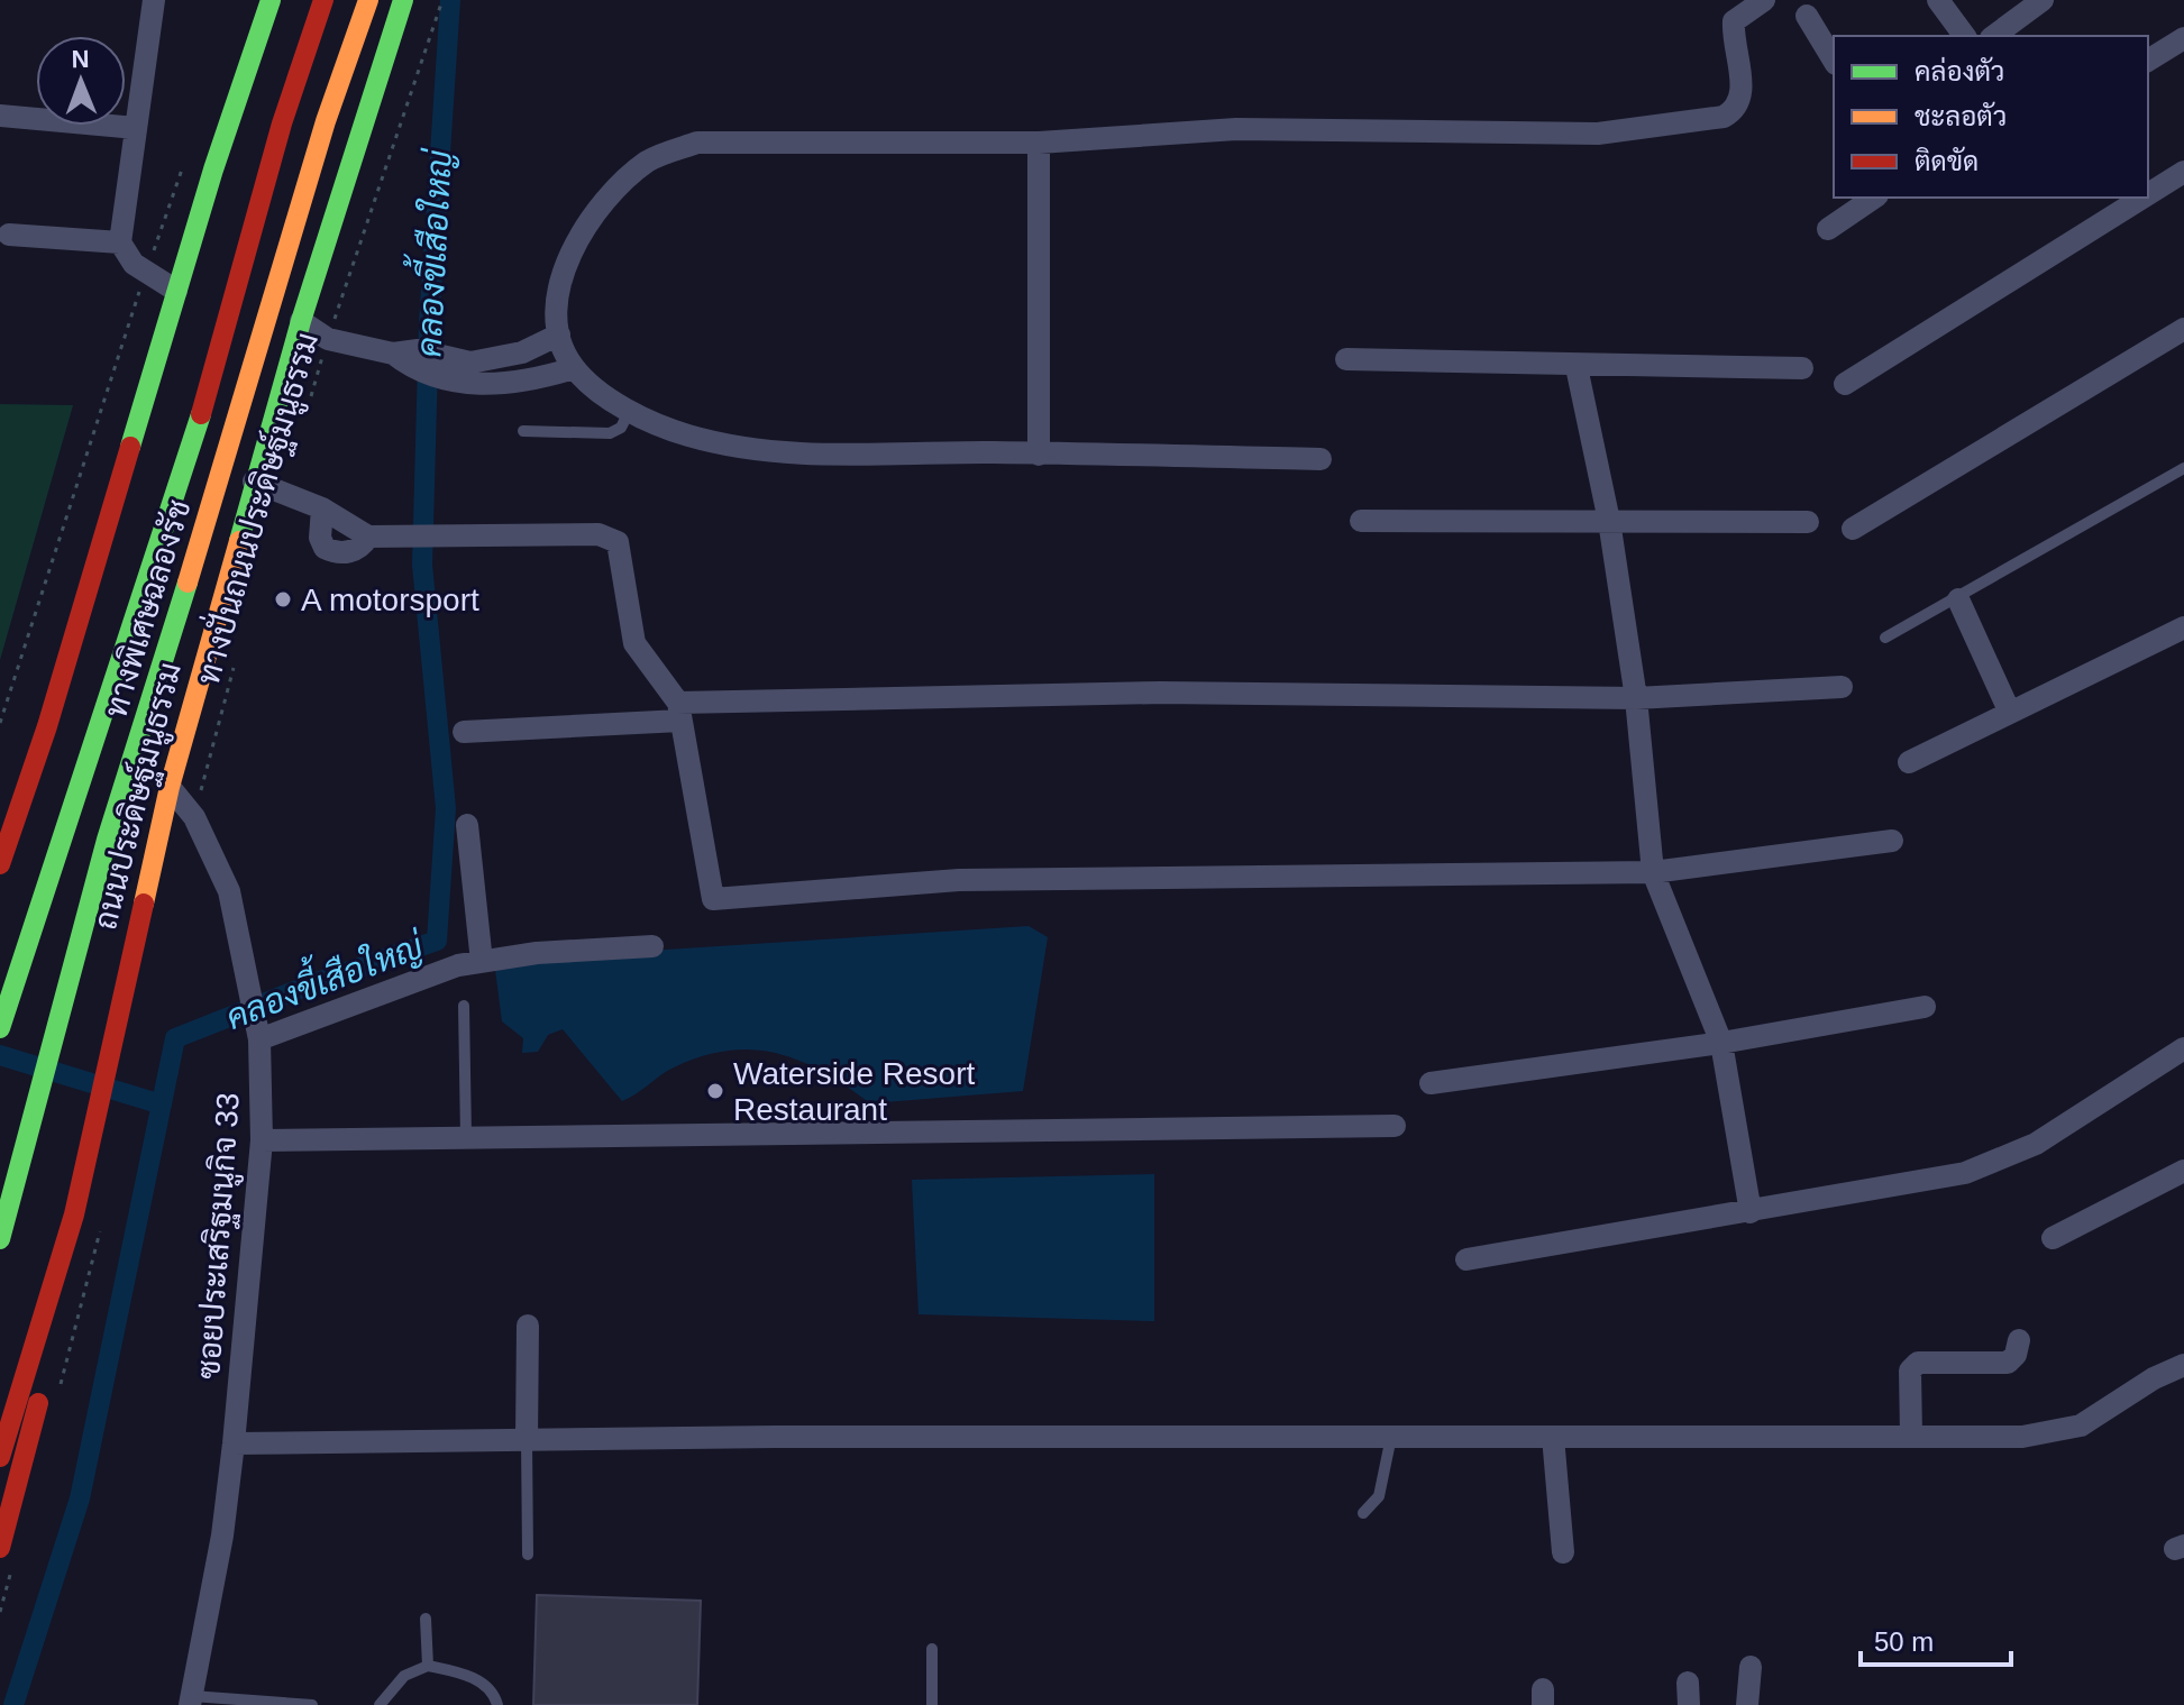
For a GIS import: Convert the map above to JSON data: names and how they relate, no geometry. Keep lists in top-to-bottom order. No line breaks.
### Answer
{"streets":{"main road":["ทางพิเศษฉลองรัช","ถนนประดิษฐ์มนูธรรม"],"street":["ซอยประเสริฐมนูกิจ 33"],"path":["ทางปั่นถนนประดิษฐ์มนูธรรม"]},"crossings":[["ทางปั่นถนนประดิษฐ์มนูธรรม","ซอยประเสริฐมนูกิจ 33"],["ถนนประดิษฐ์มนูธรรม","ซอยประเสริฐมนูกิจ 33"]],"water":["คลองขี้เสือใหญ่"],"places":["A motorsport","Waterside Resort Restaurant"],"legend":["คล่องตัว","ชะลอตัว","ติดขัด"],"scale_bar":"50 m","north":"top"}
